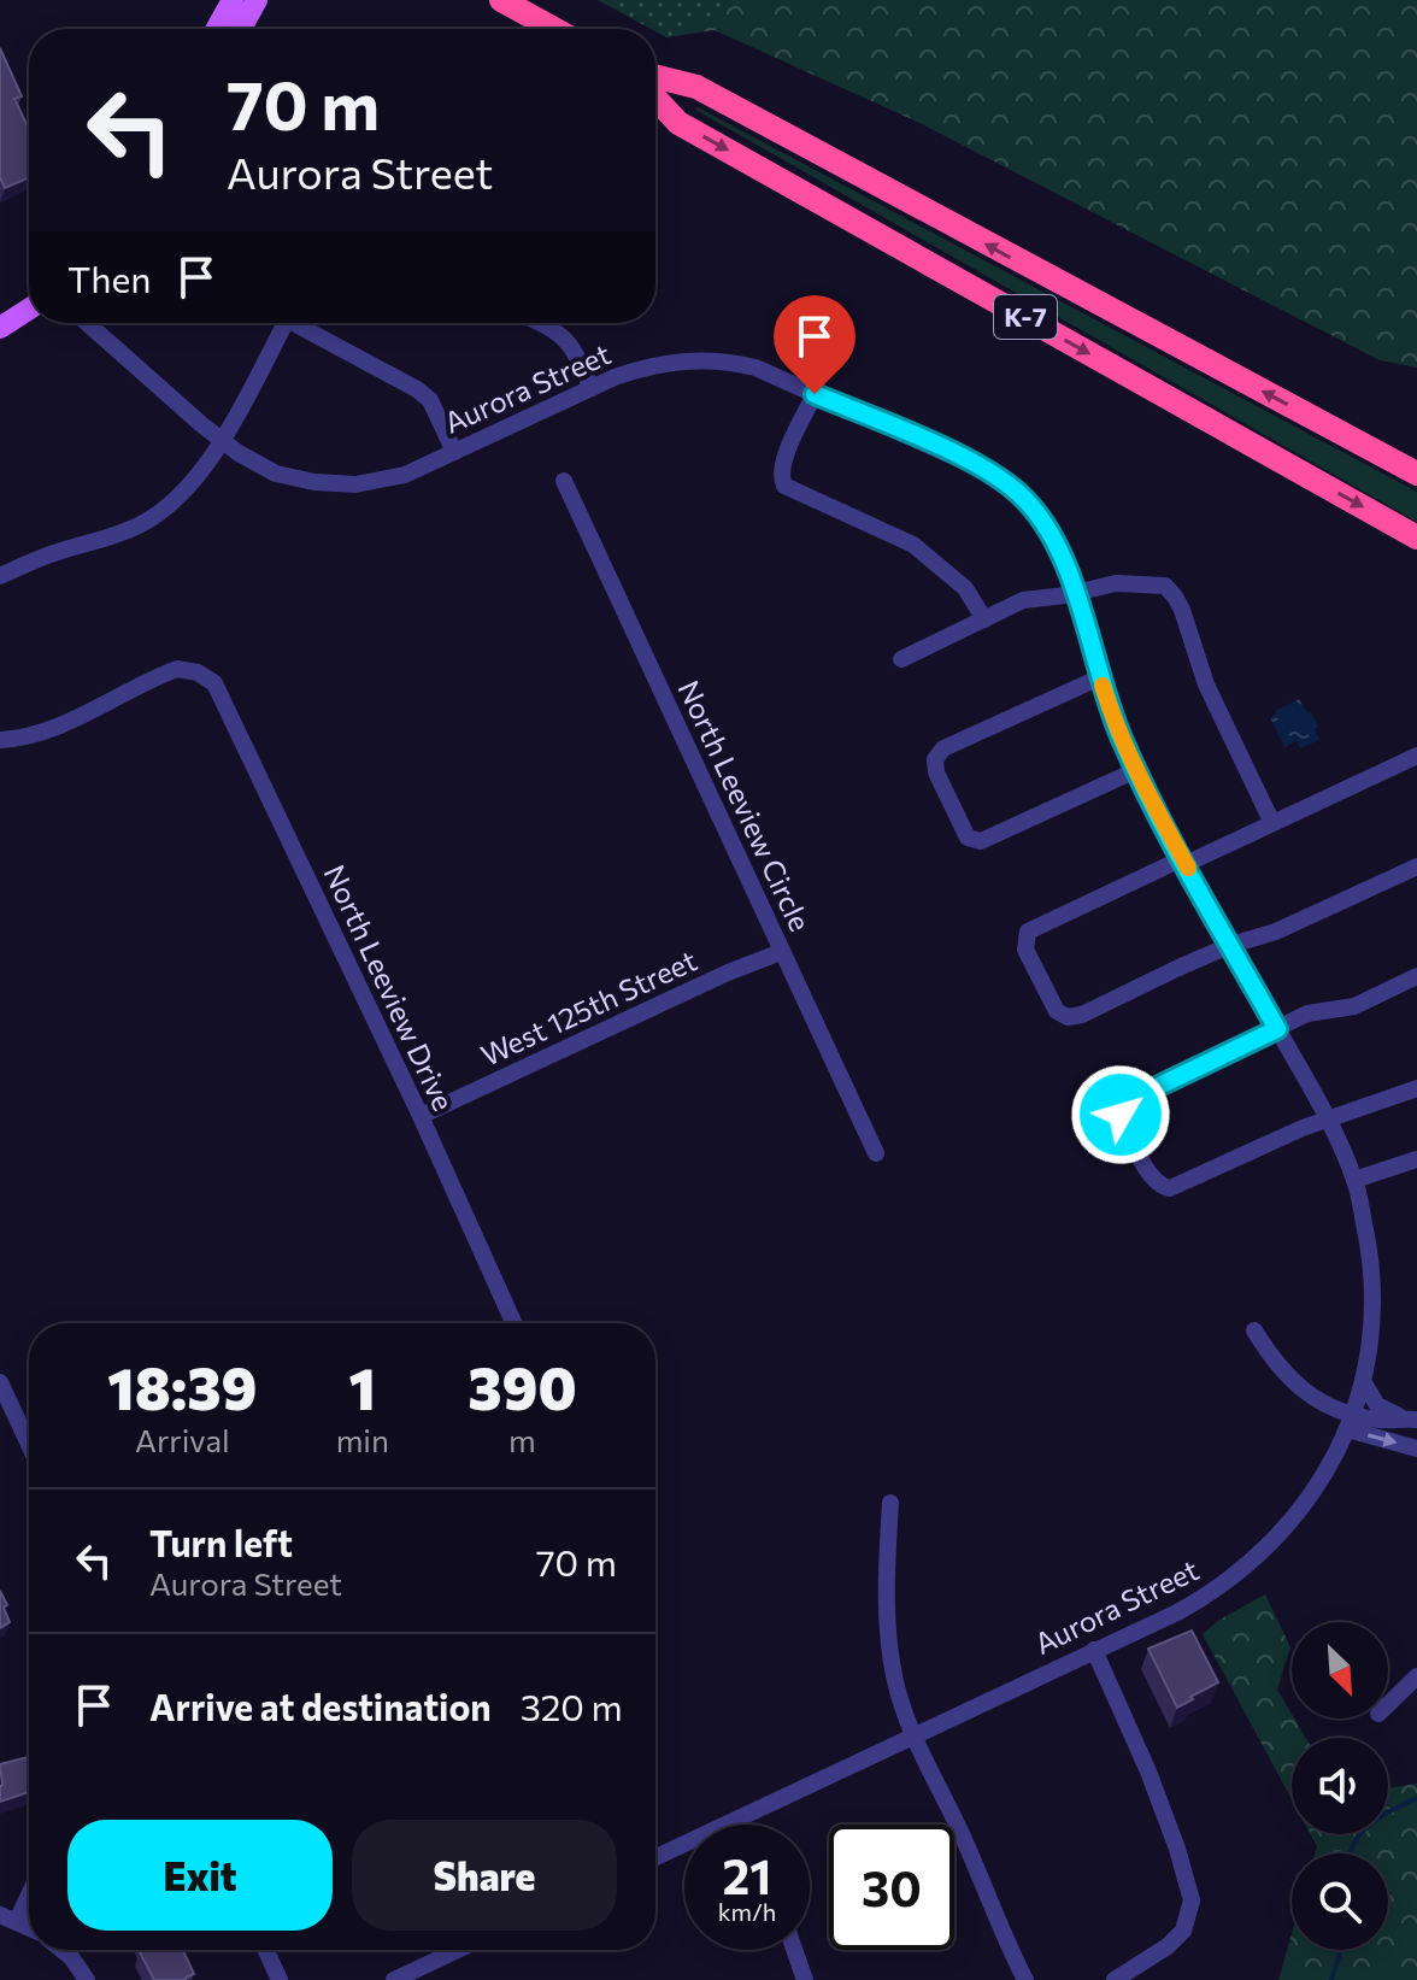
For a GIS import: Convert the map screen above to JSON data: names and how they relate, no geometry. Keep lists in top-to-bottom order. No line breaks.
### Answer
{"streets":{"highway":["K-7"],"street":["Aurora Street","North Leeview Circle","North Leeview Drive","West 125th Street"]},"crossings":[["North Leeview Circle","West 125th Street"],["North Leeview Drive","West 125th Street"]],"north":"bottom right","page":{"turn":["70 m","Aurora Street"],"then":"Then","eta":["18:39","Arrival","1","min","390","m"],"list":[{"name":"Turn left","note":"Aurora Street","value":"70 m"},{"name":"Arrive at destination","value":"320 m"}],"buttons":["Exit","Share"],"speed":"21 km/h","limit":"30"}}
